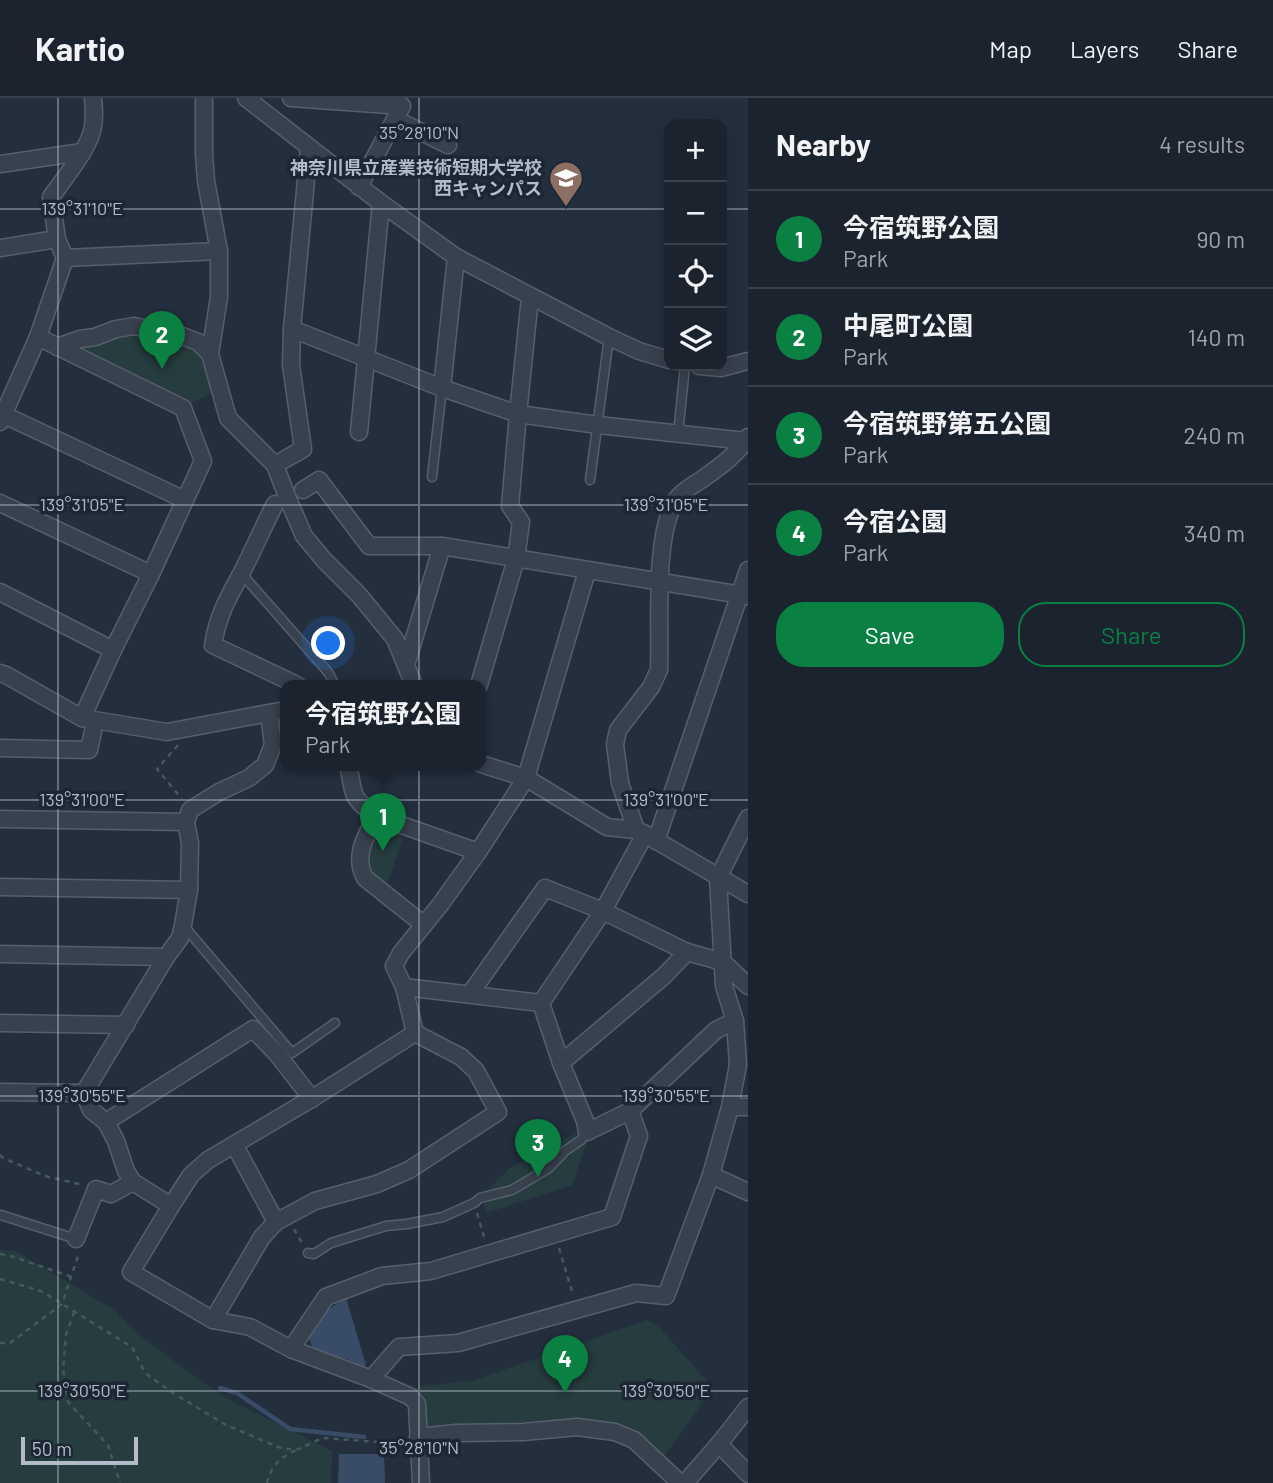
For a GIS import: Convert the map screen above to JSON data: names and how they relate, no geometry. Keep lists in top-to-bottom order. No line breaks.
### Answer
{"places":{"school or university":["神奈川県立産業技術短期大学校 西キャンパス"]},"scale_bar":"50 m","page":{"header":"Kartio","nav":["Map","Layers","Share"],"heading":["Nearby","4 results"],"map_buttons":["+","−"],"list":[{"mark":"1","name":"今宿筑野公園","note":"Park","value":"90 m"},{"mark":"2","name":"中尾町公園","note":"Park","value":"140 m"},{"mark":"3","name":"今宿筑野第五公園","note":"Park","value":"240 m"},{"mark":"4","name":"今宿公園","note":"Park","value":"340 m"}],"pins":["2","1","3","4"],"buttons":["Save","Share"],"popup":["今宿筑野公園","Park"],"scale":"50 m"},"coordinates":["35°28'10\"N","139°31'10\"E","139°31'05\"E","139°31'00\"E","139°30'55\"E","139°30'50\"E"]}
